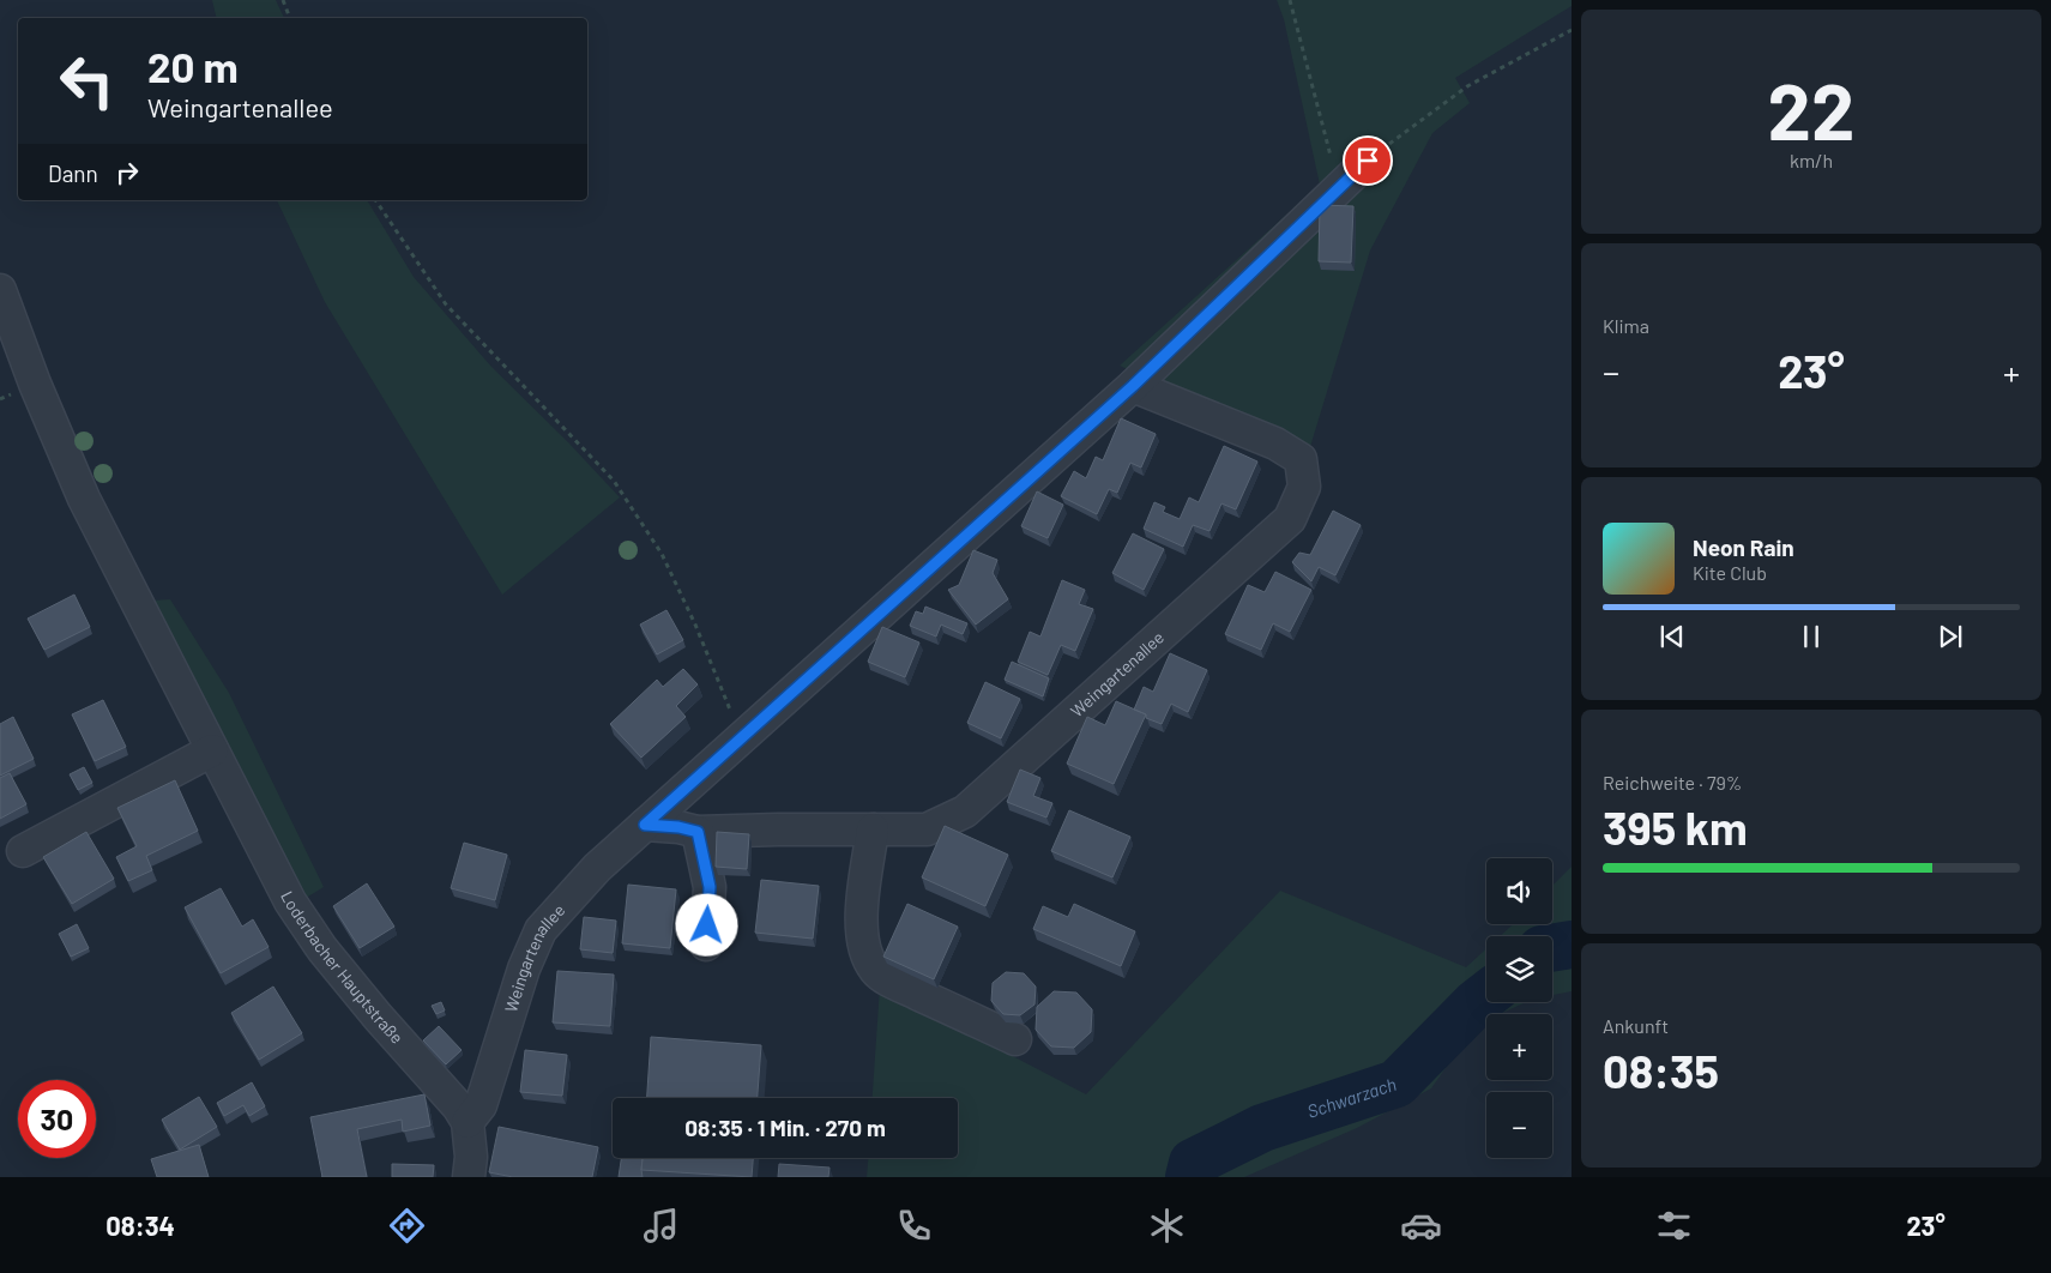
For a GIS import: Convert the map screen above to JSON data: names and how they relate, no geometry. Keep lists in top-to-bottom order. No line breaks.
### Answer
{"streets":{"street":["Weingartenallee","Loderbacher Hauptstraße"]},"crossings":[["Weingartenallee","Loderbacher Hauptstraße"]],"water":["Schwarzach"],"page":{"tile":[["22","km/h"],"Klima",["Reichweite · 79%","395 km"],["Ankunft","08:35"]],"turn":["20 m","Weingartenallee"],"then":"Dann","heat":["−","23°","+"],"song":["Neon Rain","Kite Club"],"map_buttons":["+","−"],"limit":"30","trip":"08:35 · 1 Min. · 270 m","tabs":["08:34","23°"]}}
